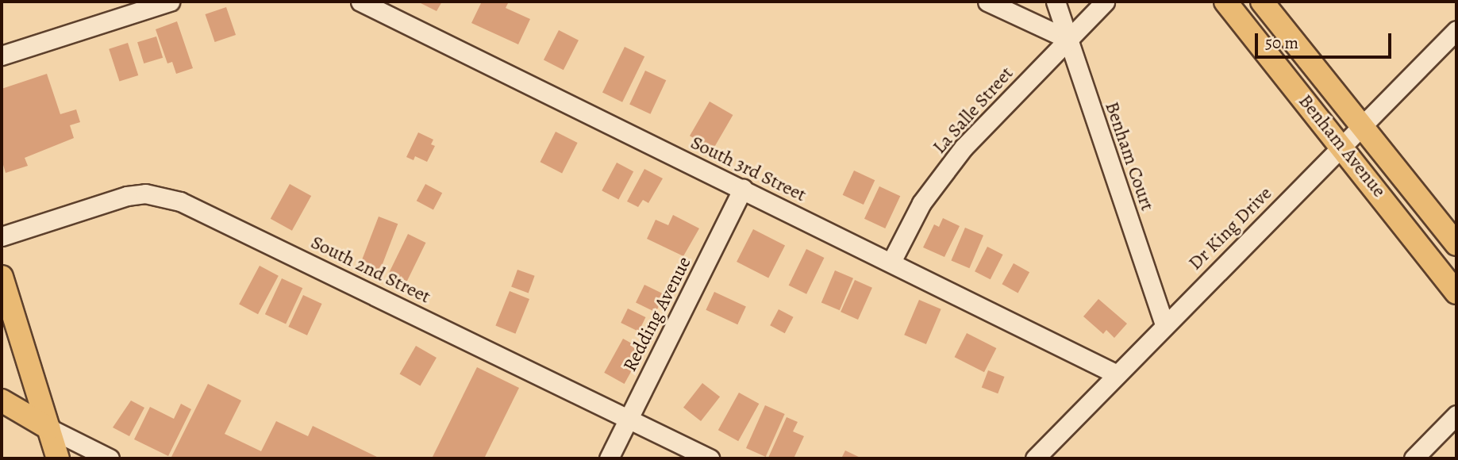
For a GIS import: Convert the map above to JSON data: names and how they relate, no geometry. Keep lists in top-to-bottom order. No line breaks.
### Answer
{"streets":{"main road":["Benham Avenue"],"street":["La Salle Street","Benham Court","South 3rd Street","Dr King Drive","South 2nd Street","Redding Avenue"]},"crossings":[["La Salle Street","Benham Court"],["La Salle Street","South 3rd Street"],["Benham Avenue","Dr King Drive"],["Benham Court","Dr King Drive"],["South 3rd Street","Dr King Drive"],["South 3rd Street","Redding Avenue"],["South 2nd Street","Redding Avenue"]],"scale_bar":"50 m"}
